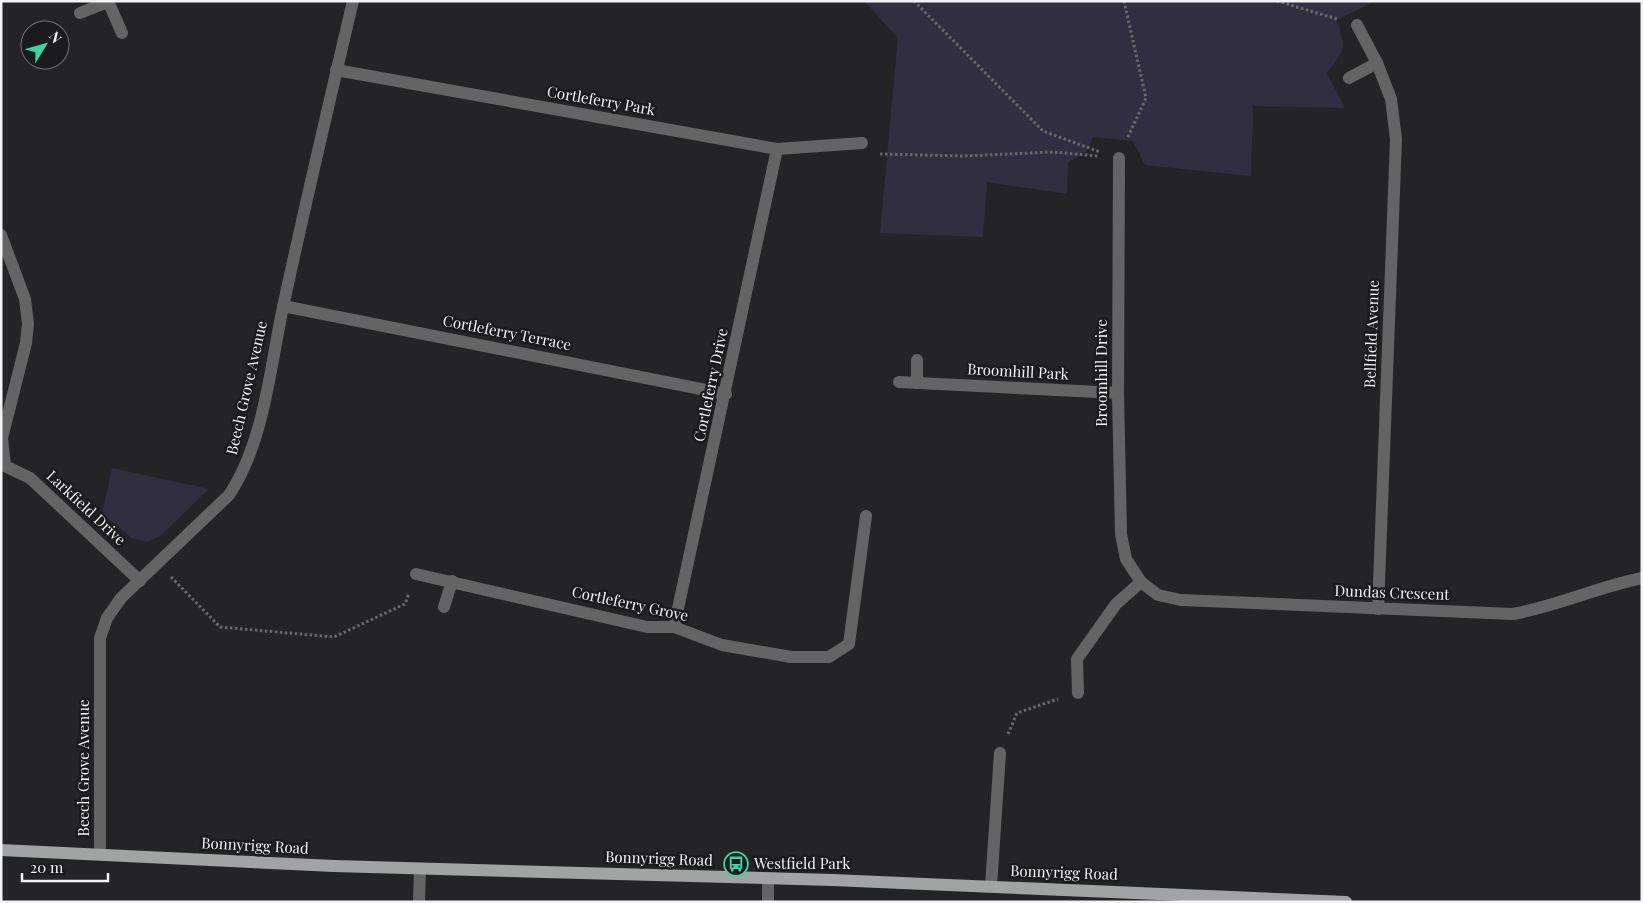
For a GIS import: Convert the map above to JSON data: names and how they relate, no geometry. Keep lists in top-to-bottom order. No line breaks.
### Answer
{"streets":{"main road":["Bonnyrigg Road"],"street":["Cortleferry Park","Cortleferry Terrace","Bellfield Avenue","Broomhill Park","Broomhill Drive","Cortleferry Drive","Beech Grove Avenue","Larkfield Drive","Dundas Crescent","Cortleferry Grove"]},"crossings":[["Cortleferry Park","Cortleferry Drive"],["Cortleferry Park","Beech Grove Avenue"],["Cortleferry Terrace","Cortleferry Drive"],["Cortleferry Terrace","Beech Grove Avenue"],["Bellfield Avenue","Dundas Crescent"],["Broomhill Park","Broomhill Drive"],["Broomhill Drive","Dundas Crescent"],["Cortleferry Drive","Cortleferry Grove"],["Beech Grove Avenue","Larkfield Drive"],["Beech Grove Avenue","Bonnyrigg Road"]],"places":{"bus stop":["Westfield Park"]},"scale_bar":"20 m","north":"top right"}
